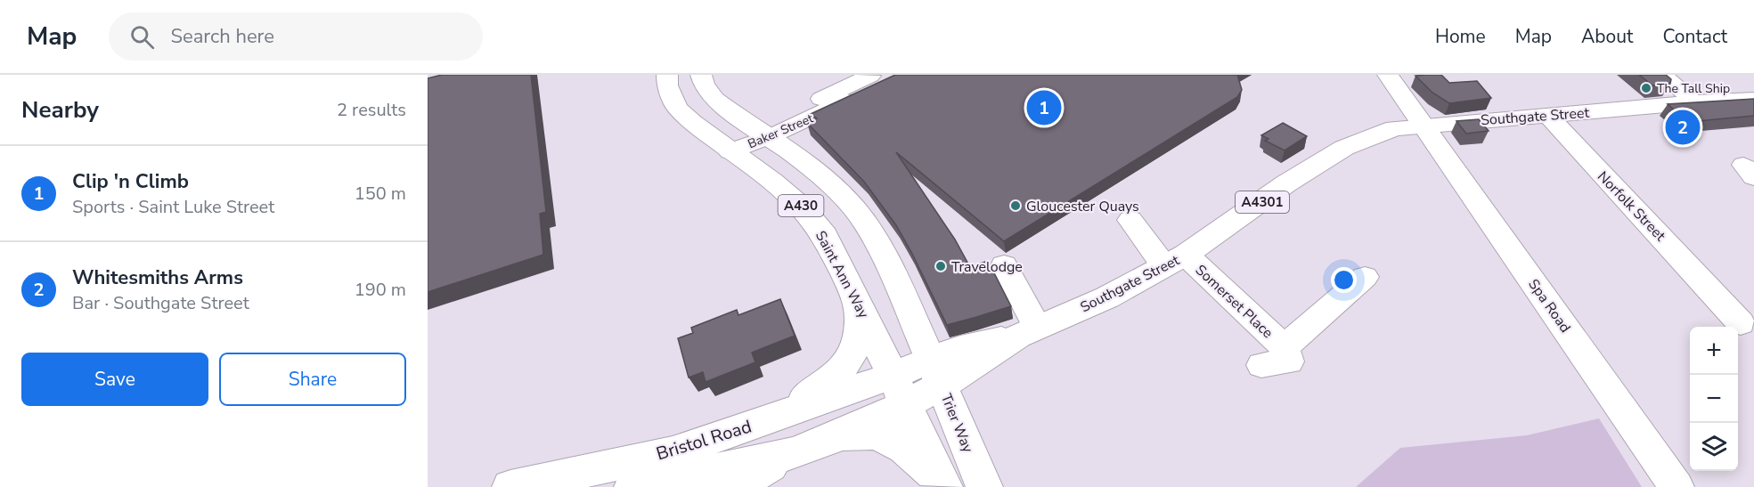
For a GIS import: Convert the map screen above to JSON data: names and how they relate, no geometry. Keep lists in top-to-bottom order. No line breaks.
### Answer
{"streets":{"main road":["Southgate Street","A4301","A430","Saint Ann Way","Trier Way","Bristol Road"],"street":["Baker Street","Norfolk Street","Somerset Place","Spa Road"]},"crossings":[["Southgate Street","A430"],["Southgate Street","Norfolk Street"],["Southgate Street","Saint Ann Way"],["Southgate Street","Somerset Place"],["Southgate Street","Spa Road"],["Southgate Street","Trier Way"],["Southgate Street","Bristol Road"],["Baker Street","A430"],["Baker Street","Saint Ann Way"],["A430","Saint Ann Way"],["A430","Trier Way"],["A430","Bristol Road"],["Saint Ann Way","Bristol Road"]],"places":["The Tall Ship","Gloucester Quays","Travelodge"],"page":{"header":"Map","search":"Search here","nav":["Home","Map","About","Contact"],"heading":["Nearby","2 results"],"pins":["1","2"],"list":[{"mark":"1","name":"Clip 'n Climb","note":"Sports · Saint Luke Street","value":"150 m"},{"mark":"2","name":"Whitesmiths Arms","note":"Bar · Southgate Street","value":"190 m"}],"map_buttons":["+","−"],"buttons":["Save","Share"]}}
